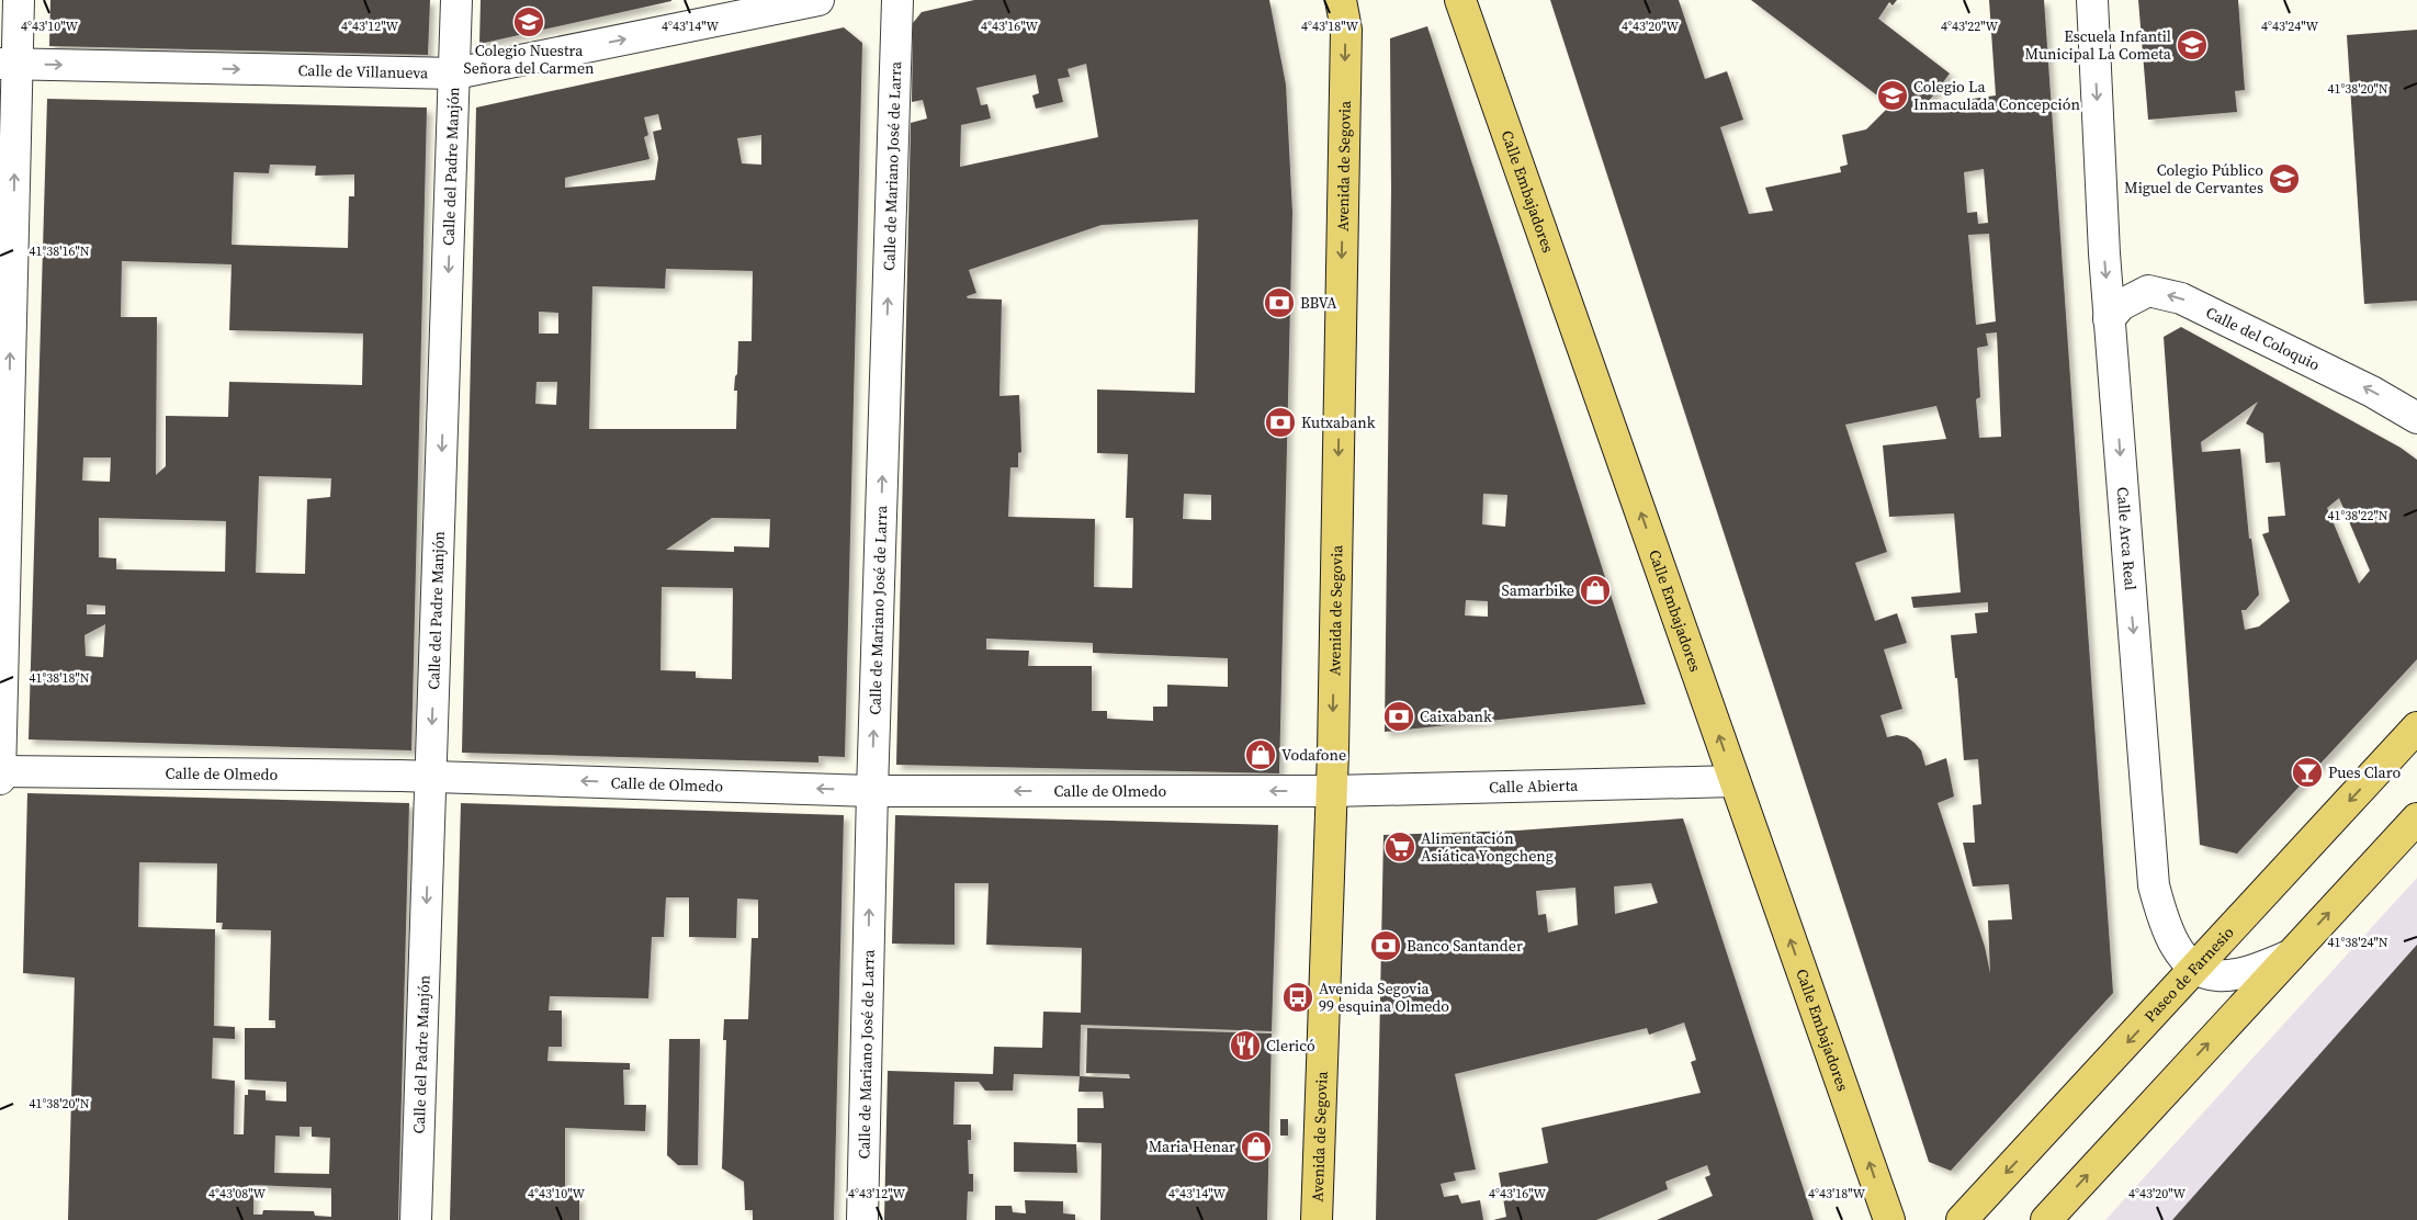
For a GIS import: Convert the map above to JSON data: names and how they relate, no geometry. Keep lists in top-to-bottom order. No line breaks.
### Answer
{"streets":{"main road":["Avenida de Segovia","Calle Embajadores","Paseo de Farnesio"],"street":["Calle de Villanueva","Calle del Padre Manjón","Calle de Mariano José de Larra","Calle del Coloquio","Calle Arca Real","Calle de Olmedo","Calle Abierta"]},"crossings":[["Calle de Villanueva","Calle del Padre Manjón"],["Calle del Padre Manjón","Calle de Olmedo"],["Calle de Mariano José de Larra","Calle de Olmedo"],["Avenida de Segovia","Calle de Olmedo"],["Avenida de Segovia","Calle Abierta"],["Calle Embajadores","Calle Abierta"],["Calle del Coloquio","Calle Arca Real"],["Calle Arca Real","Paseo de Farnesio"],["Calle de Olmedo","Calle Abierta"]],"one_way":["Calle de Villanueva","Calle del Padre Manjón","Calle de Mariano José de Larra","Avenida de Segovia","Calle Embajadores","Calle del Coloquio","Calle Arca Real","Calle de Olmedo"],"places":{"school or university":["Colegio Nuestra Señora del Carmen","Escuela Infantil Municipal La Cometa","Colegio La Inmaculada Concepción","Colegio Público Miguel de Cervantes"],"bank":["BBVA","Kutxabank","Caixabank","Banco Santander"],"shop":["Samarbike","Vodafone","Maria Henar"],"bar":["Pues Claro"],"supermarket":["Alimentación Asiática Yongcheng"],"bus stop":["Avenida Segovia 99 esquina Olmedo"],"restaurant":["Clericó"]},"coordinates":["4°43'10\"W","4°43'12\"W","4°43'14\"W","4°43'16\"W","4°43'18\"W","4°43'20\"W","4°43'22\"W","4°43'24\"W","41°38'20\"N","41°38'16\"N","41°38'22\"N","41°38'18\"N","41°38'24\"N","4°43'08\"W"]}
